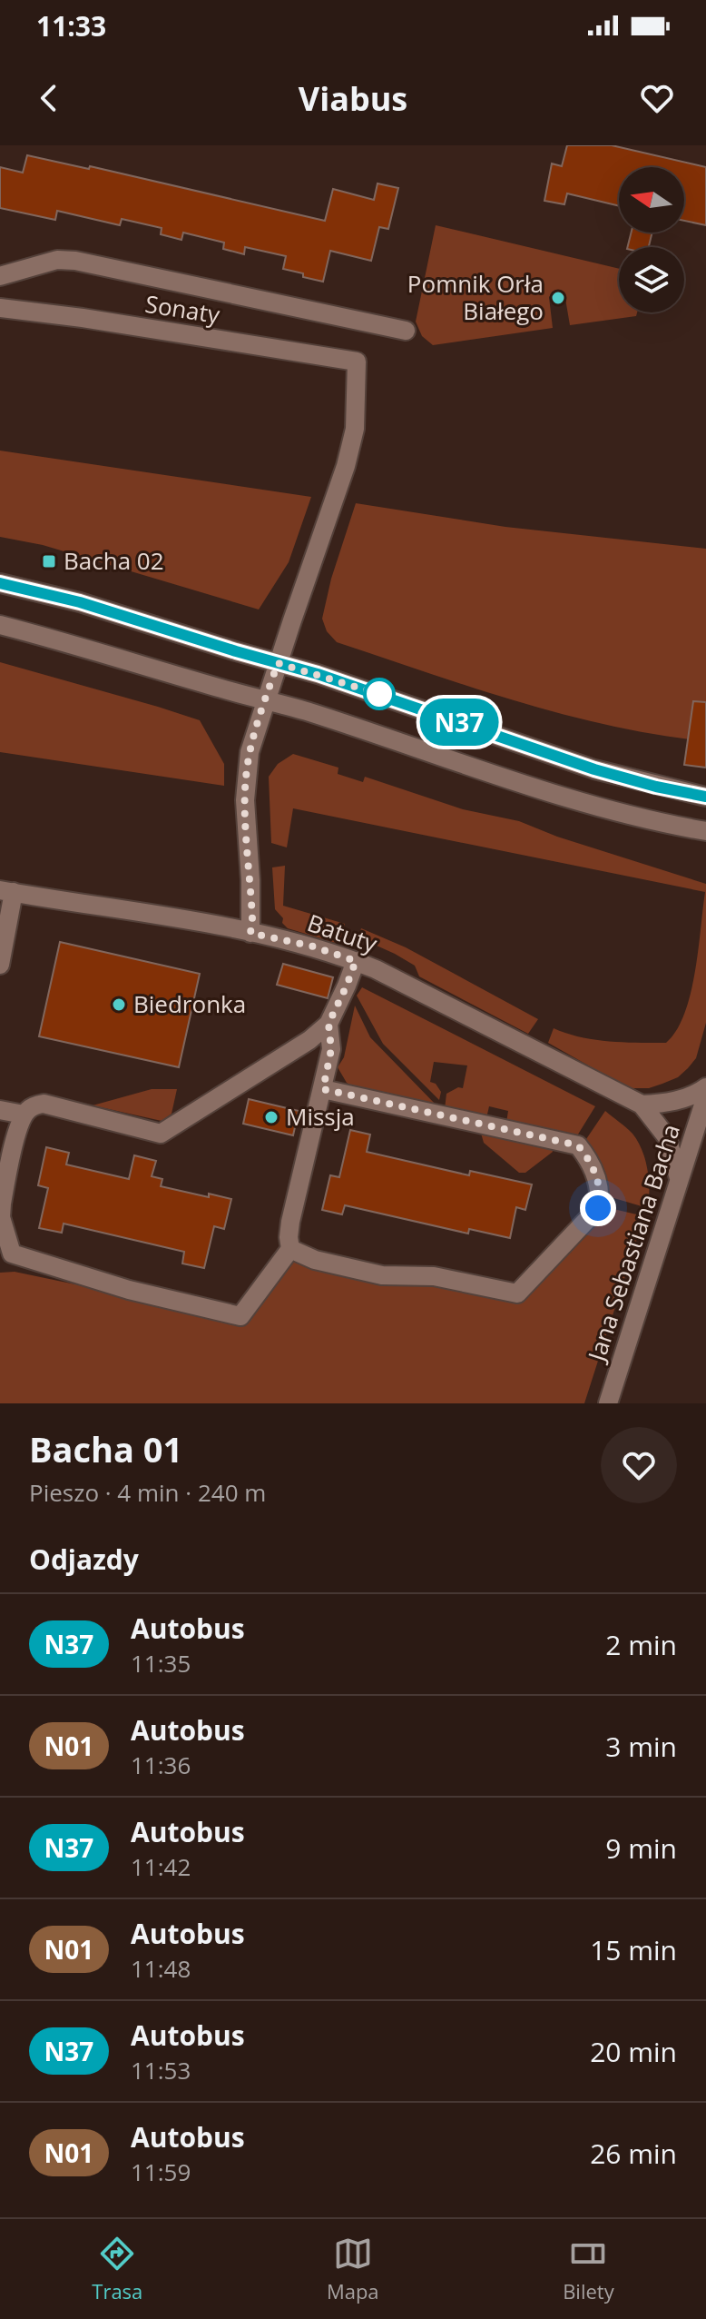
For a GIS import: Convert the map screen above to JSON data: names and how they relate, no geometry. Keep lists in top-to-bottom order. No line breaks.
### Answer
{"streets":{"street":["Sonaty","Batuty","Jana Sebastiana Bacha"]},"crossings":[["Batuty","Jana Sebastiana Bacha"]],"places":{"other":["Pomnik Orła Białego","Biedronka","Missja"],"transit":["Bacha 02"]},"lines":["bus line N37"],"north":"left","page":{"status":"11:33","header":"Viabus","on_map":"N37","heading":[["Bacha 01","Pieszo · 4 min · 240 m"],"Odjazdy"],"list":[{"mark":"N37","name":"Autobus","note":"11:35","value":"2 min"},{"mark":"N01","name":"Autobus","note":"11:36","value":"3 min"},{"mark":"N37","name":"Autobus","note":"11:42","value":"9 min"},{"mark":"N01","name":"Autobus","note":"11:48","value":"15 min"},{"mark":"N37","name":"Autobus","note":"11:53","value":"20 min"},{"mark":"N01","name":"Autobus","note":"11:59","value":"26 min"}],"tabs":["Trasa","Mapa","Bilety"]}}
